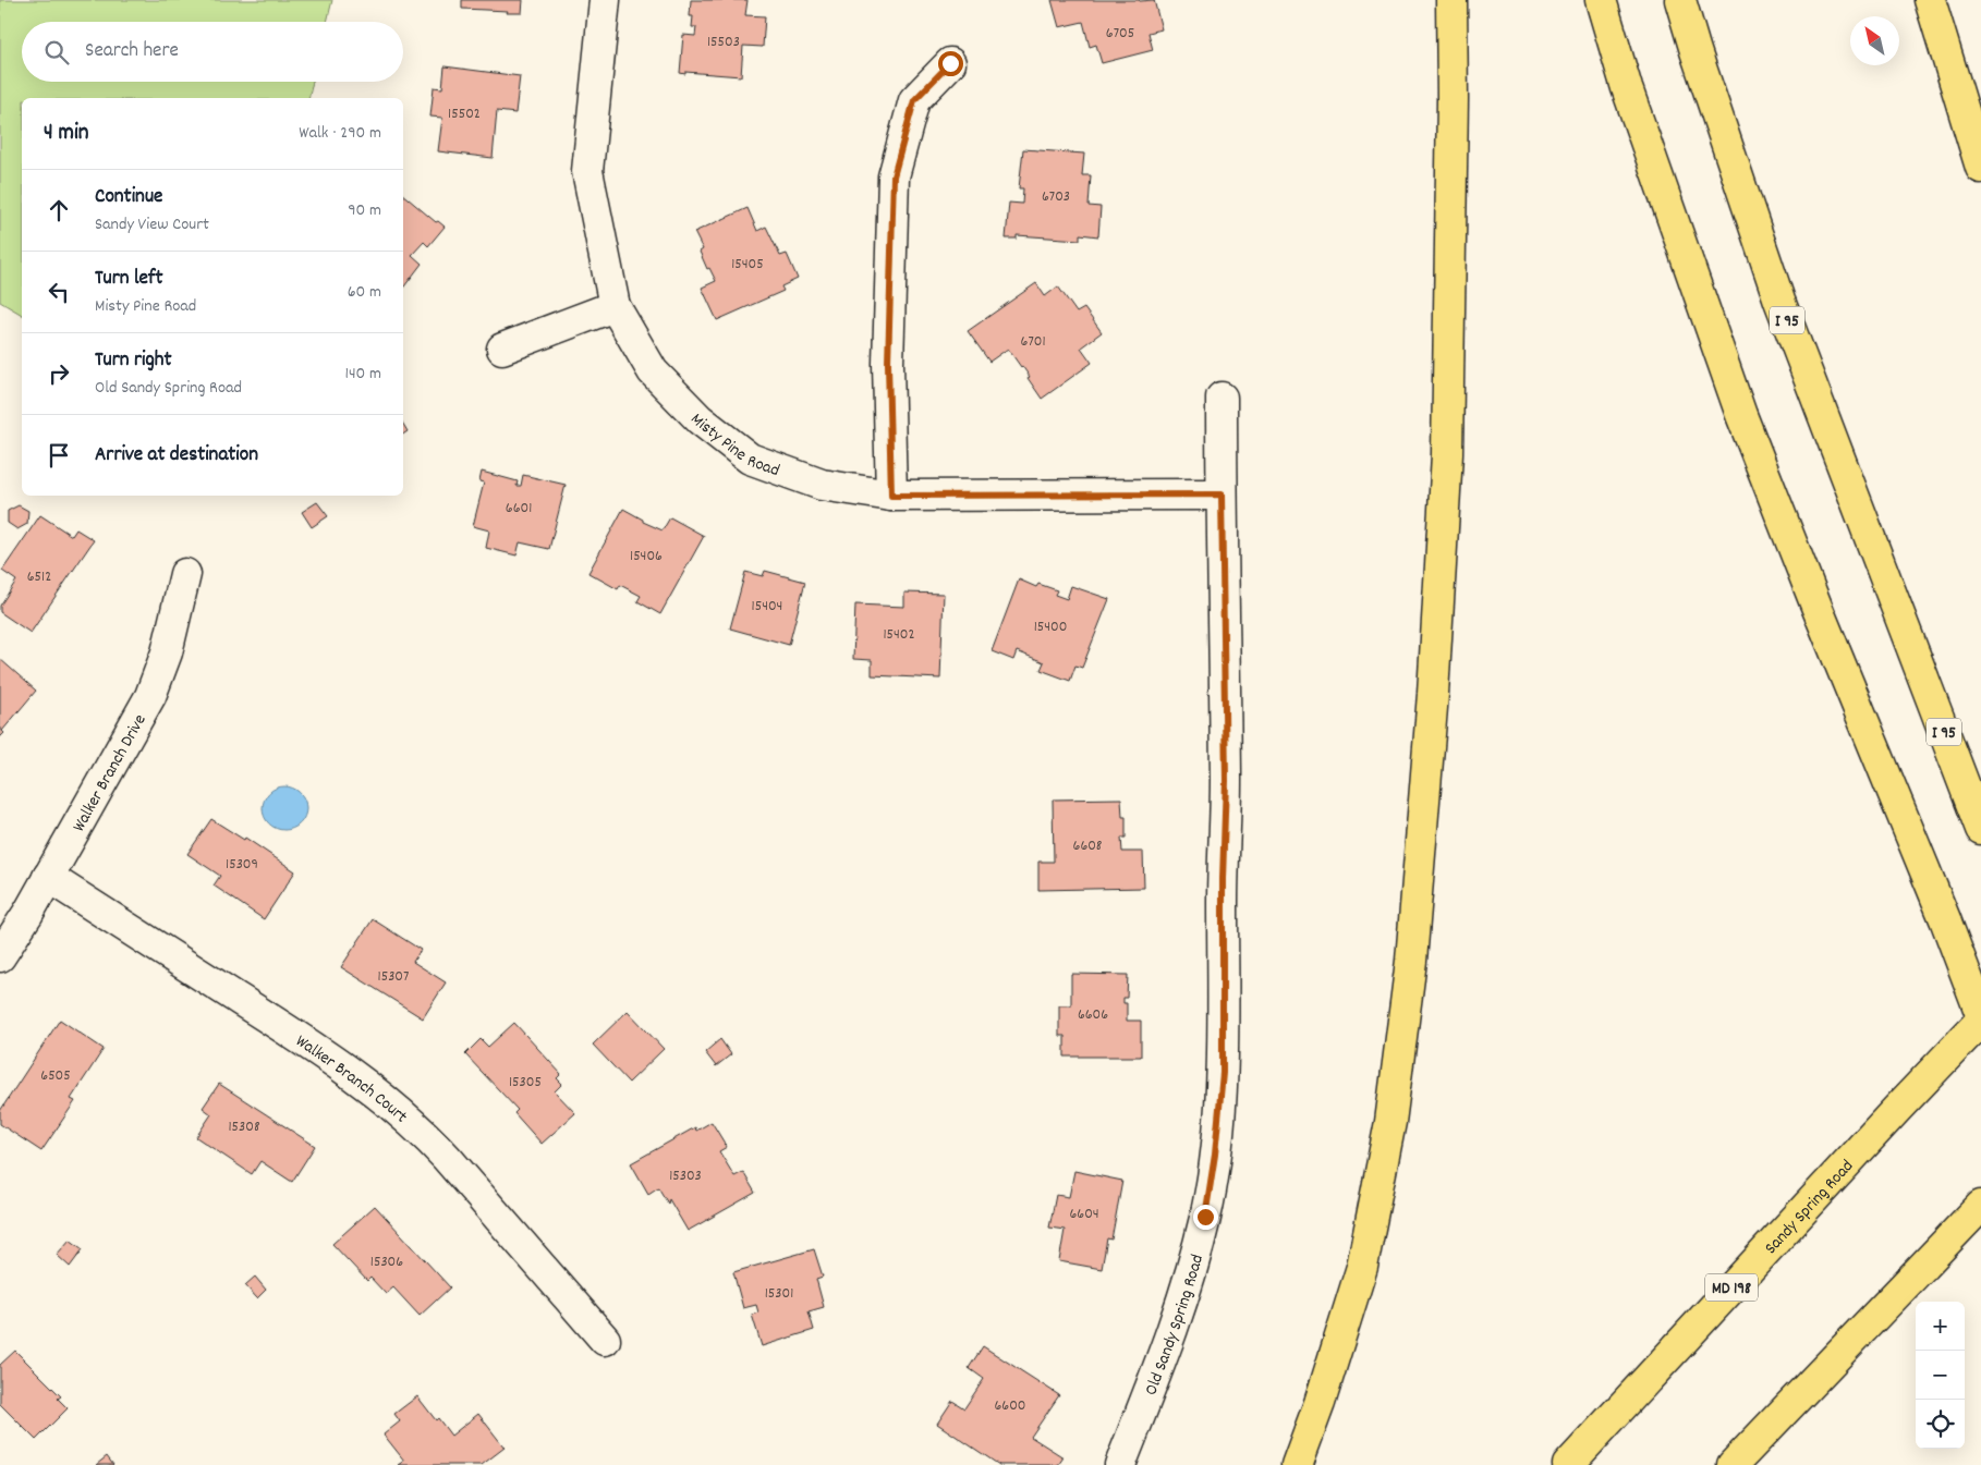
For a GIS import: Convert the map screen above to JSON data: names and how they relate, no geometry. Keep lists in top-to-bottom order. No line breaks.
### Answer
{"streets":{"main road":["I 95","Sandy Spring Road","MD 198"],"street":["Misty Pine Road","Walker Branch Drive","Walker Branch Court","Old Sandy Spring Road"]},"crossings":[["Misty Pine Road","Old Sandy Spring Road"],["Walker Branch Drive","Walker Branch Court"]],"house_numbers":["6705","15503","15502","6703","15405","6701","6601","15406","6512","15404","15400","15402","6608","15309","15307","6606","6505","15305","15308","15303","6604","15306","15301","6600"],"north":"top left","page":{"search":"Search here","heading":["4 min","Walk · 290 m"],"list":[["Continue","Sandy View Court","90 m"],["Turn left","Misty Pine Road","60 m"],["Turn right","Old Sandy Spring Road","140 m"],"Arrive at destination"],"map_buttons":["+","−"]}}
